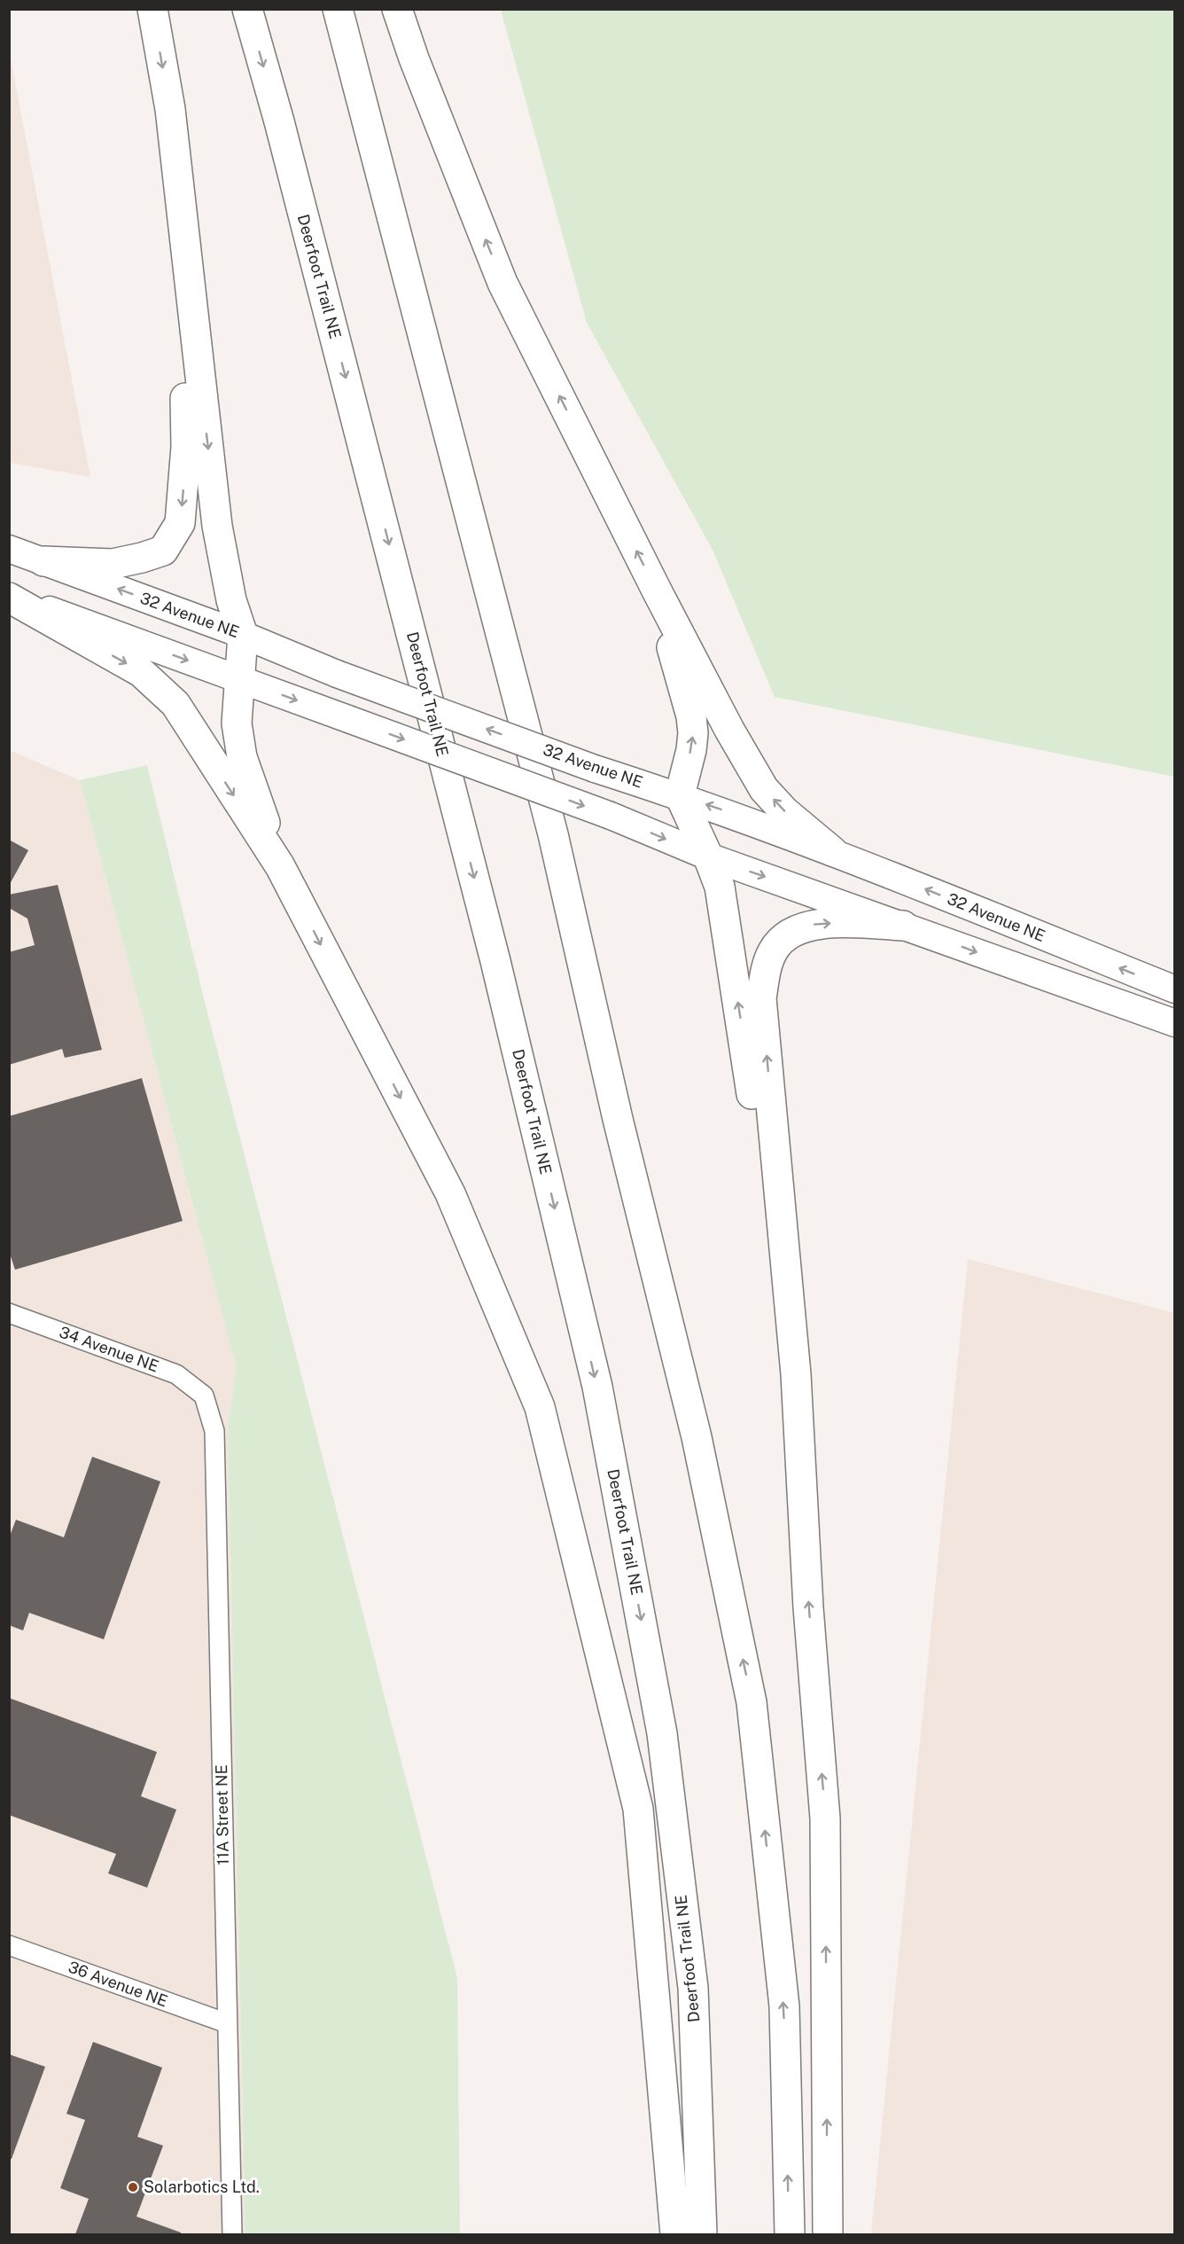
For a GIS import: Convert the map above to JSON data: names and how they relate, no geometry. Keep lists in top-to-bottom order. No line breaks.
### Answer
{"streets":{"highway":["Deerfoot Trail NE"],"main road":["32 Avenue NE"],"street":["34 Avenue NE","11A Street NE","36 Avenue NE"]},"crossings":[["34 Avenue NE","11A Street NE"],["11A Street NE","36 Avenue NE"]],"places":["Solarbotics Ltd."]}
